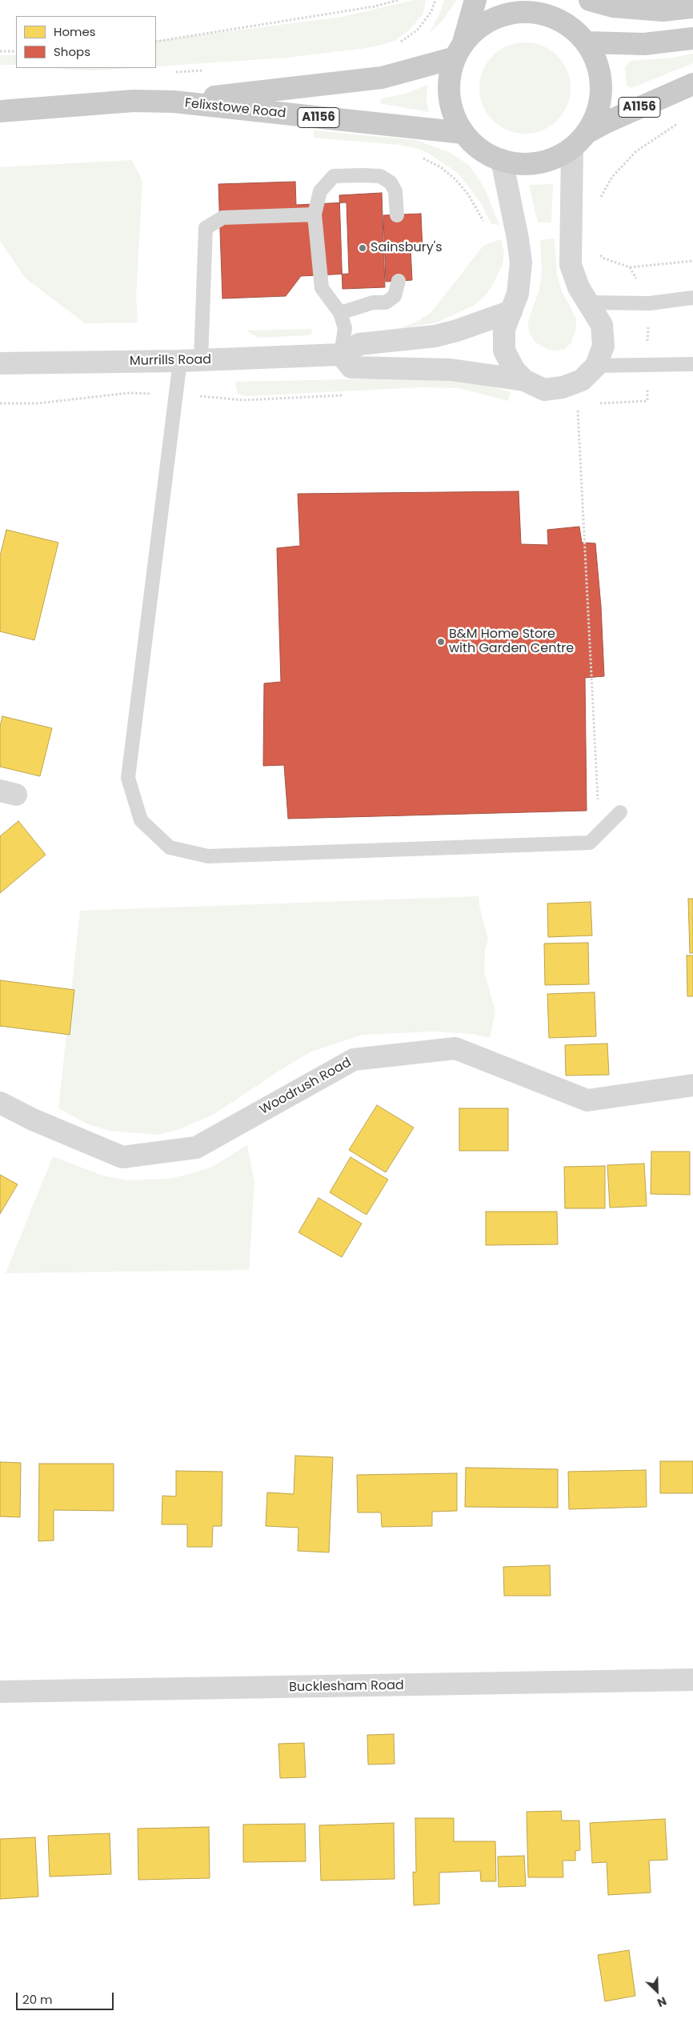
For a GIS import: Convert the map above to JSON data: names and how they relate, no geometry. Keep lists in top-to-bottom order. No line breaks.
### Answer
{"streets":{"main road":["A1156","Felixstowe Road"],"street":["Murrills Road","Woodrush Road","Bucklesham Road"]},"places":["Sainsbury's","B&M Home Store with Garden Centre"],"legend":["Homes","Shops"],"scale_bar":"20 m","north":"bottom right"}
